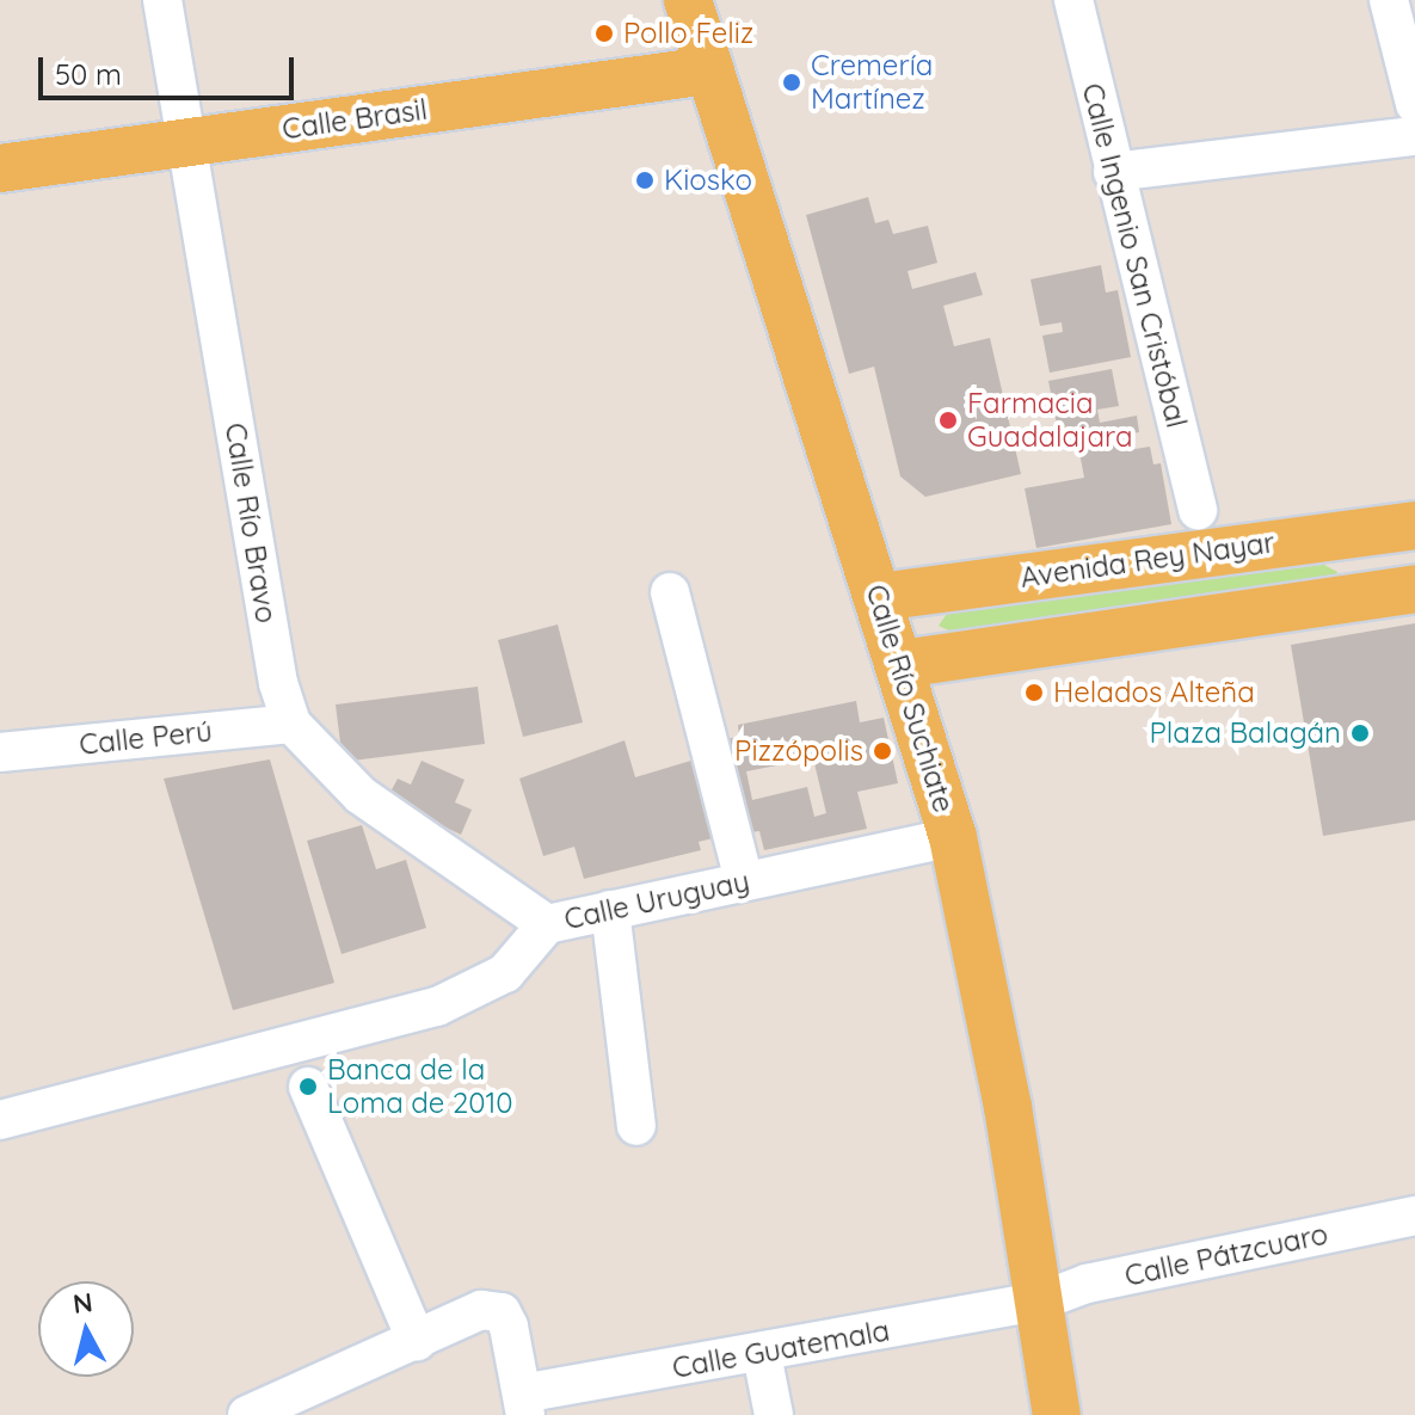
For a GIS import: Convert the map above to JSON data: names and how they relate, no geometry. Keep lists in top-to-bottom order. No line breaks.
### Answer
{"streets":{"main road":["Calle Brasil","Avenida Rey Nayar","Calle Río Suchiate"],"street":["Calle Ingenio San Cristóbal","Calle Río Bravo","Calle Perú","Calle Uruguay","Calle Pátzcuaro","Calle Guatemala"]},"crossings":[["Calle Brasil","Calle Río Bravo"],["Calle Brasil","Calle Río Suchiate"],["Calle Río Bravo","Calle Perú"],["Calle Río Bravo","Calle Uruguay"],["Avenida Rey Nayar","Calle Río Suchiate"],["Calle Río Suchiate","Calle Uruguay"],["Calle Río Suchiate","Calle Pátzcuaro"],["Calle Río Suchiate","Calle Guatemala"],["Calle Pátzcuaro","Calle Guatemala"]],"places":["Pollo Feliz","Cremería Martínez","Kiosko","Farmacia Guadalajara","Helados Alteña","Plaza Balagán","Pizzópolis","Banca de la Loma de 2010"],"scale_bar":"50 m","north":"top"}
